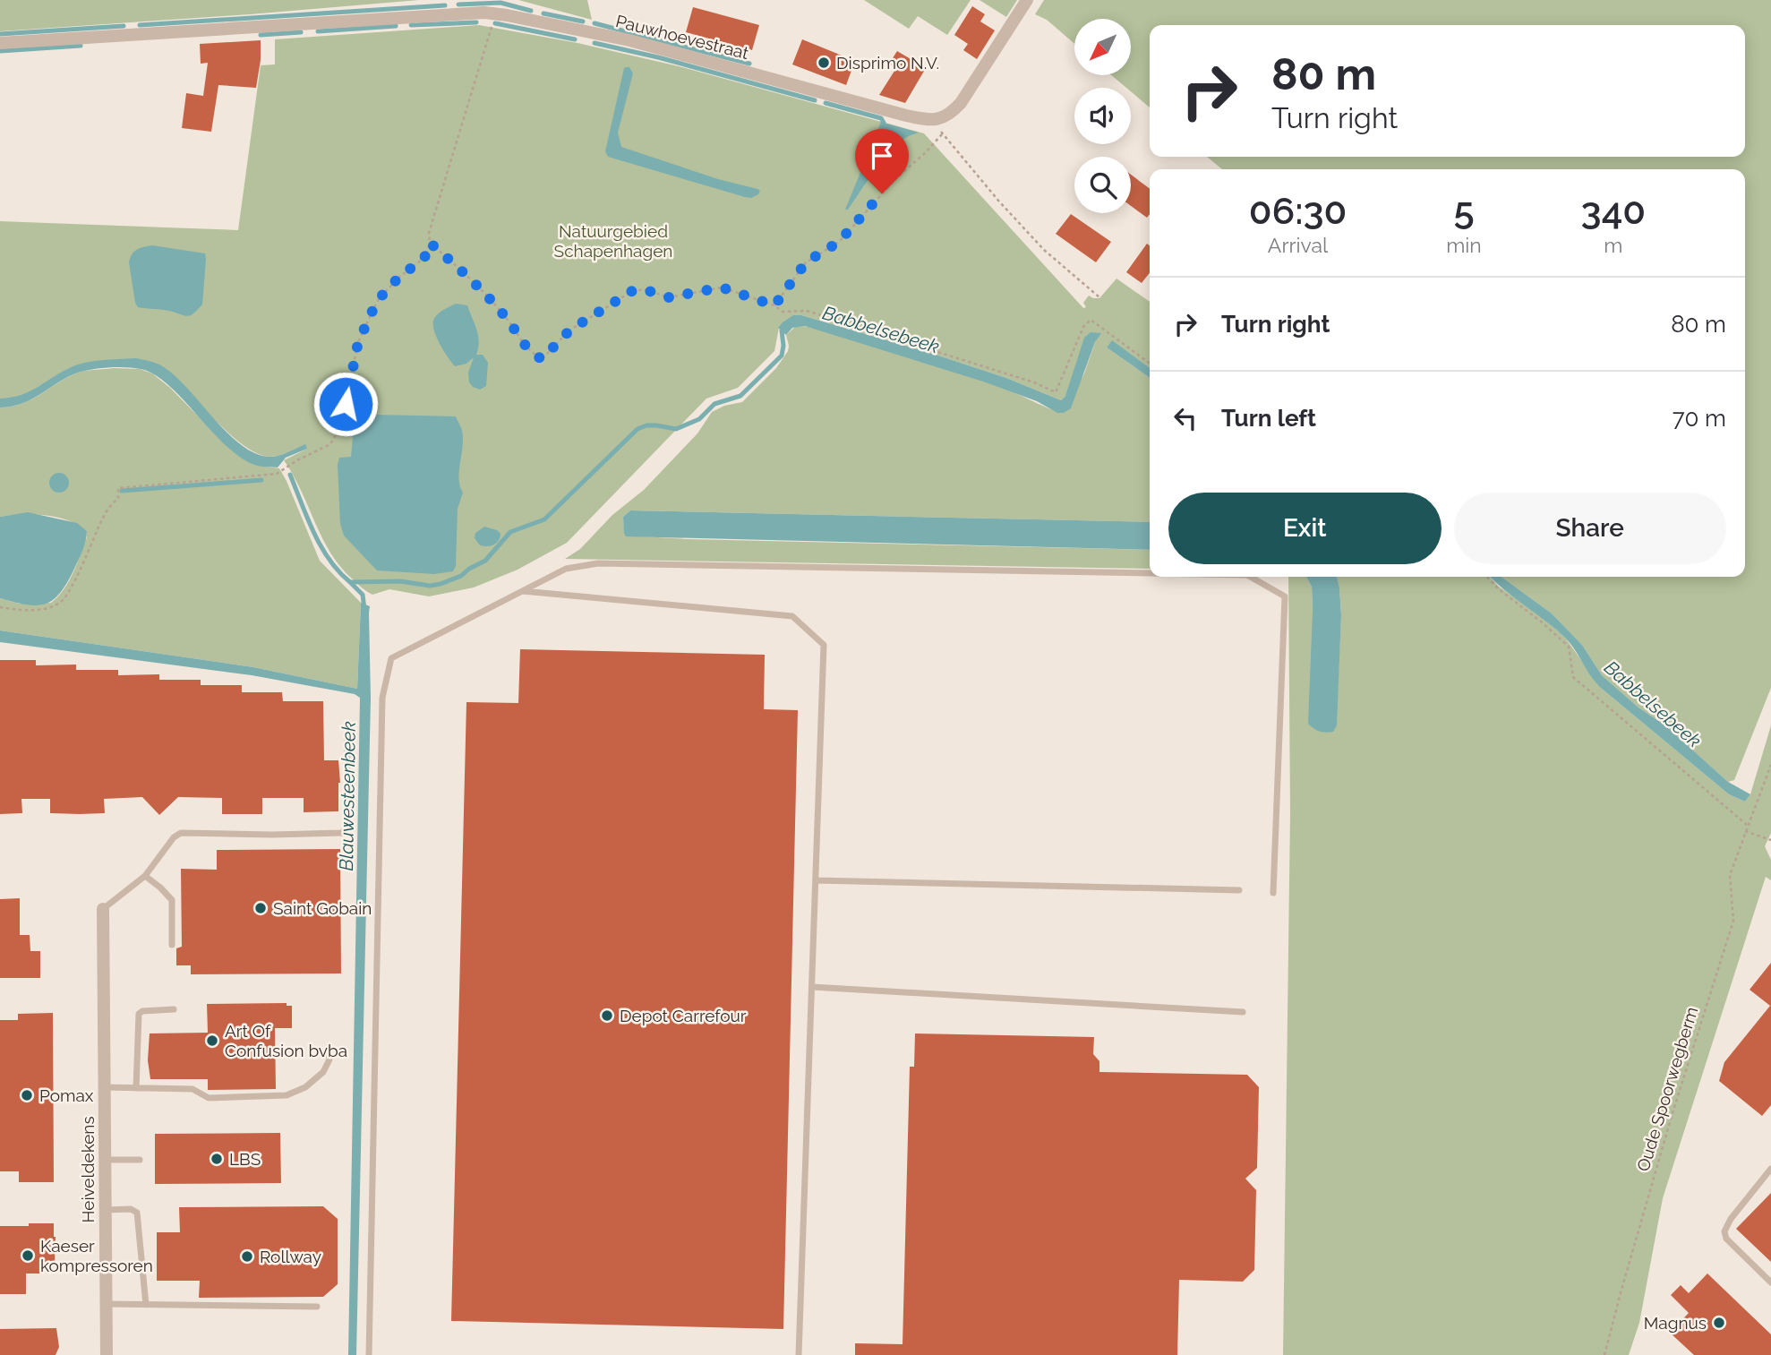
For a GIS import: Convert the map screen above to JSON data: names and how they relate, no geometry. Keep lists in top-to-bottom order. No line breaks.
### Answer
{"streets":{"street":["Pauwhoevestraat","Heiveldekens"],"path":["Oude Spoorwegberm"]},"water":["Babbelsebeek","Blauwesteenbeek"],"parks":["Natuurgebied Schapenhagen"],"places":["Disprimo N.V.","Saint Gobain","Depot Carrefour","Art Of Confusion bvba","Pomax","LBS","Kaeser kompressoren","Rollway","Magnus"],"north":"bottom left","page":{"turn":["80 m","Turn right"],"eta":["06:30","Arrival","5","min","340","m"],"list":[{"name":"Turn right","value":"80 m"},{"name":"Turn left","value":"70 m"}],"buttons":["Exit","Share"]}}
